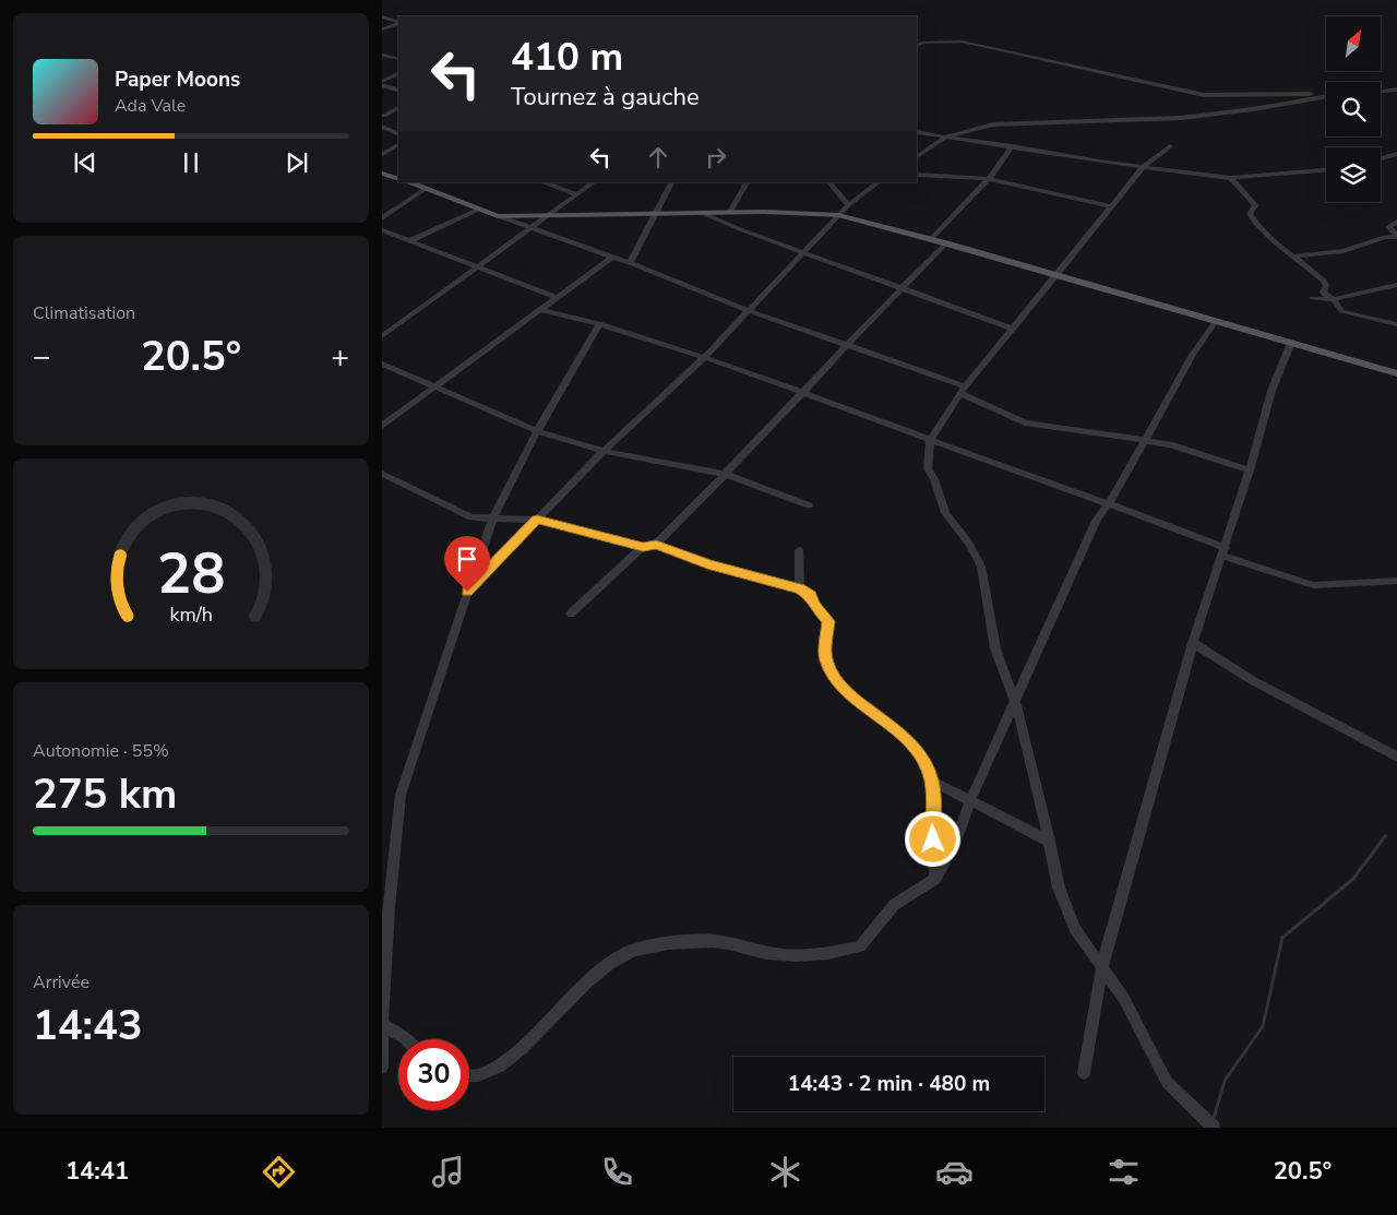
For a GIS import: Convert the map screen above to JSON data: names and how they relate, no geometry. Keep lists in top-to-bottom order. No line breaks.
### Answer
{"north":"top right","page":{"turn":["410 m","Tournez à gauche"],"song":["Paper Moons","Ada Vale"],"tile":["Climatisation",["Autonomie · 55%","275 km"],["Arrivée","14:43"]],"heat":["−","20.5°","+"],"limit":"30","trip":"14:43 · 2 min · 480 m","tabs":["14:41","20.5°"],"gauge":["28","km/h"]}}
